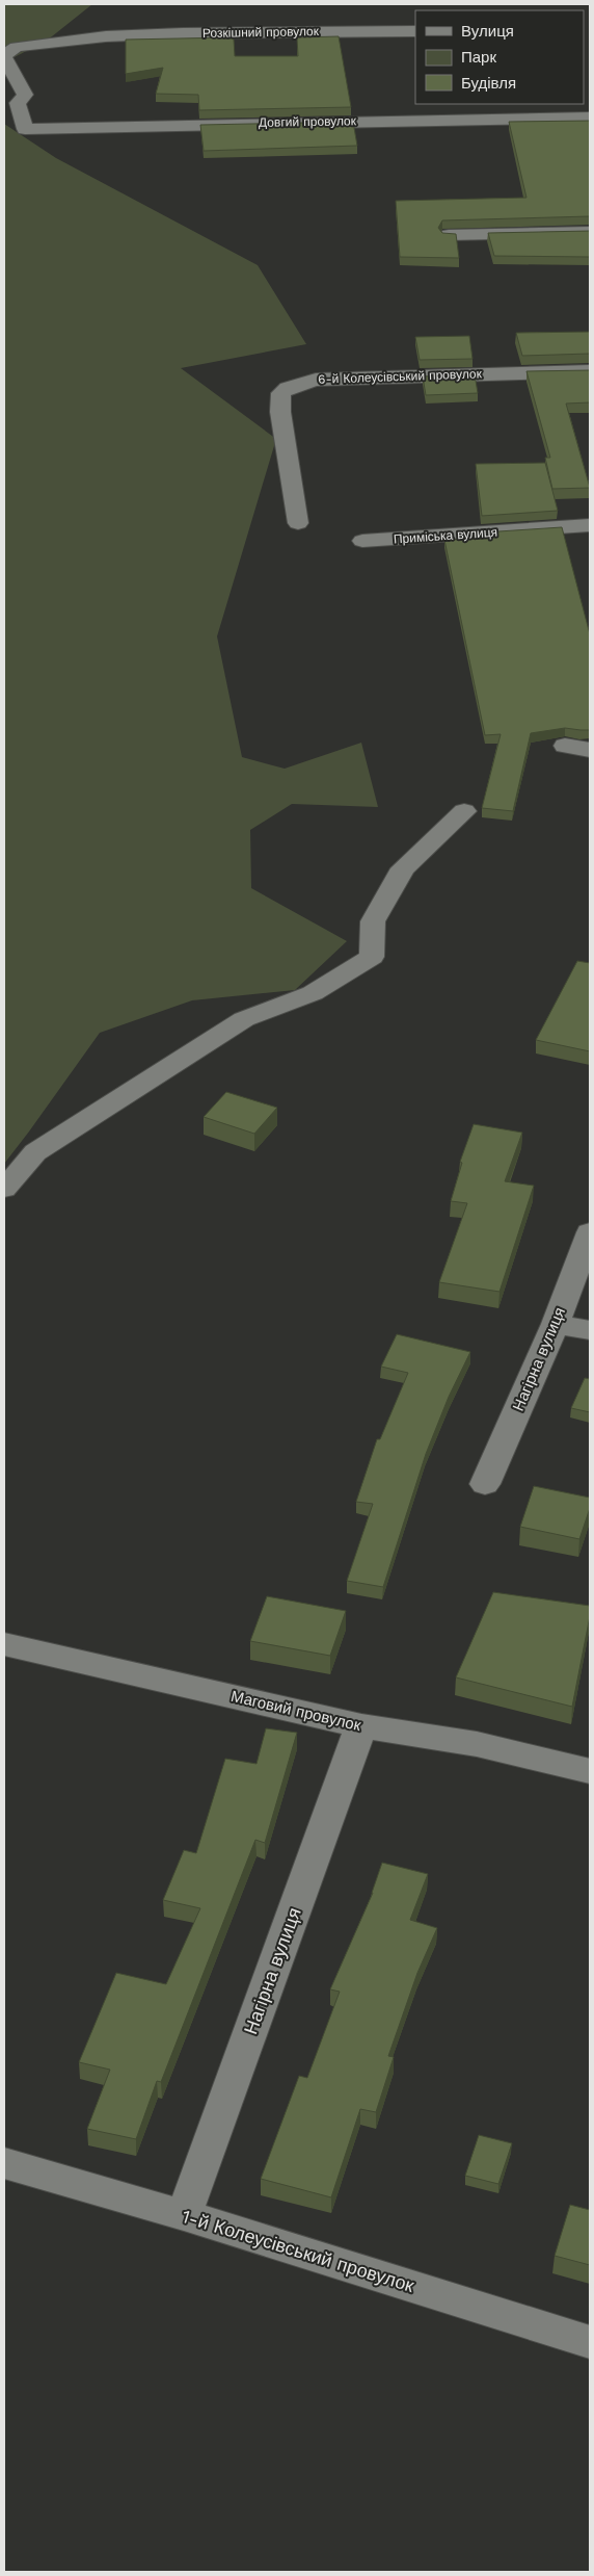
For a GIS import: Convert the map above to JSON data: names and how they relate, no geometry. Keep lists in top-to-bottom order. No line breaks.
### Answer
{"streets":{"street":["Розкішний провулок","Довгий провулок","6-й Колеусівський провулок","Приміська вулиця","Нагірна вулиця","Маговий провулок","1-й Колеусівський провулок"]},"crossings":[["Розкішний провулок","Довгий провулок"],["Нагірна вулиця","Маговий провулок"],["Нагірна вулиця","1-й Колеусівський провулок"]],"legend":["Вулиця","Парк","Будівля"]}
